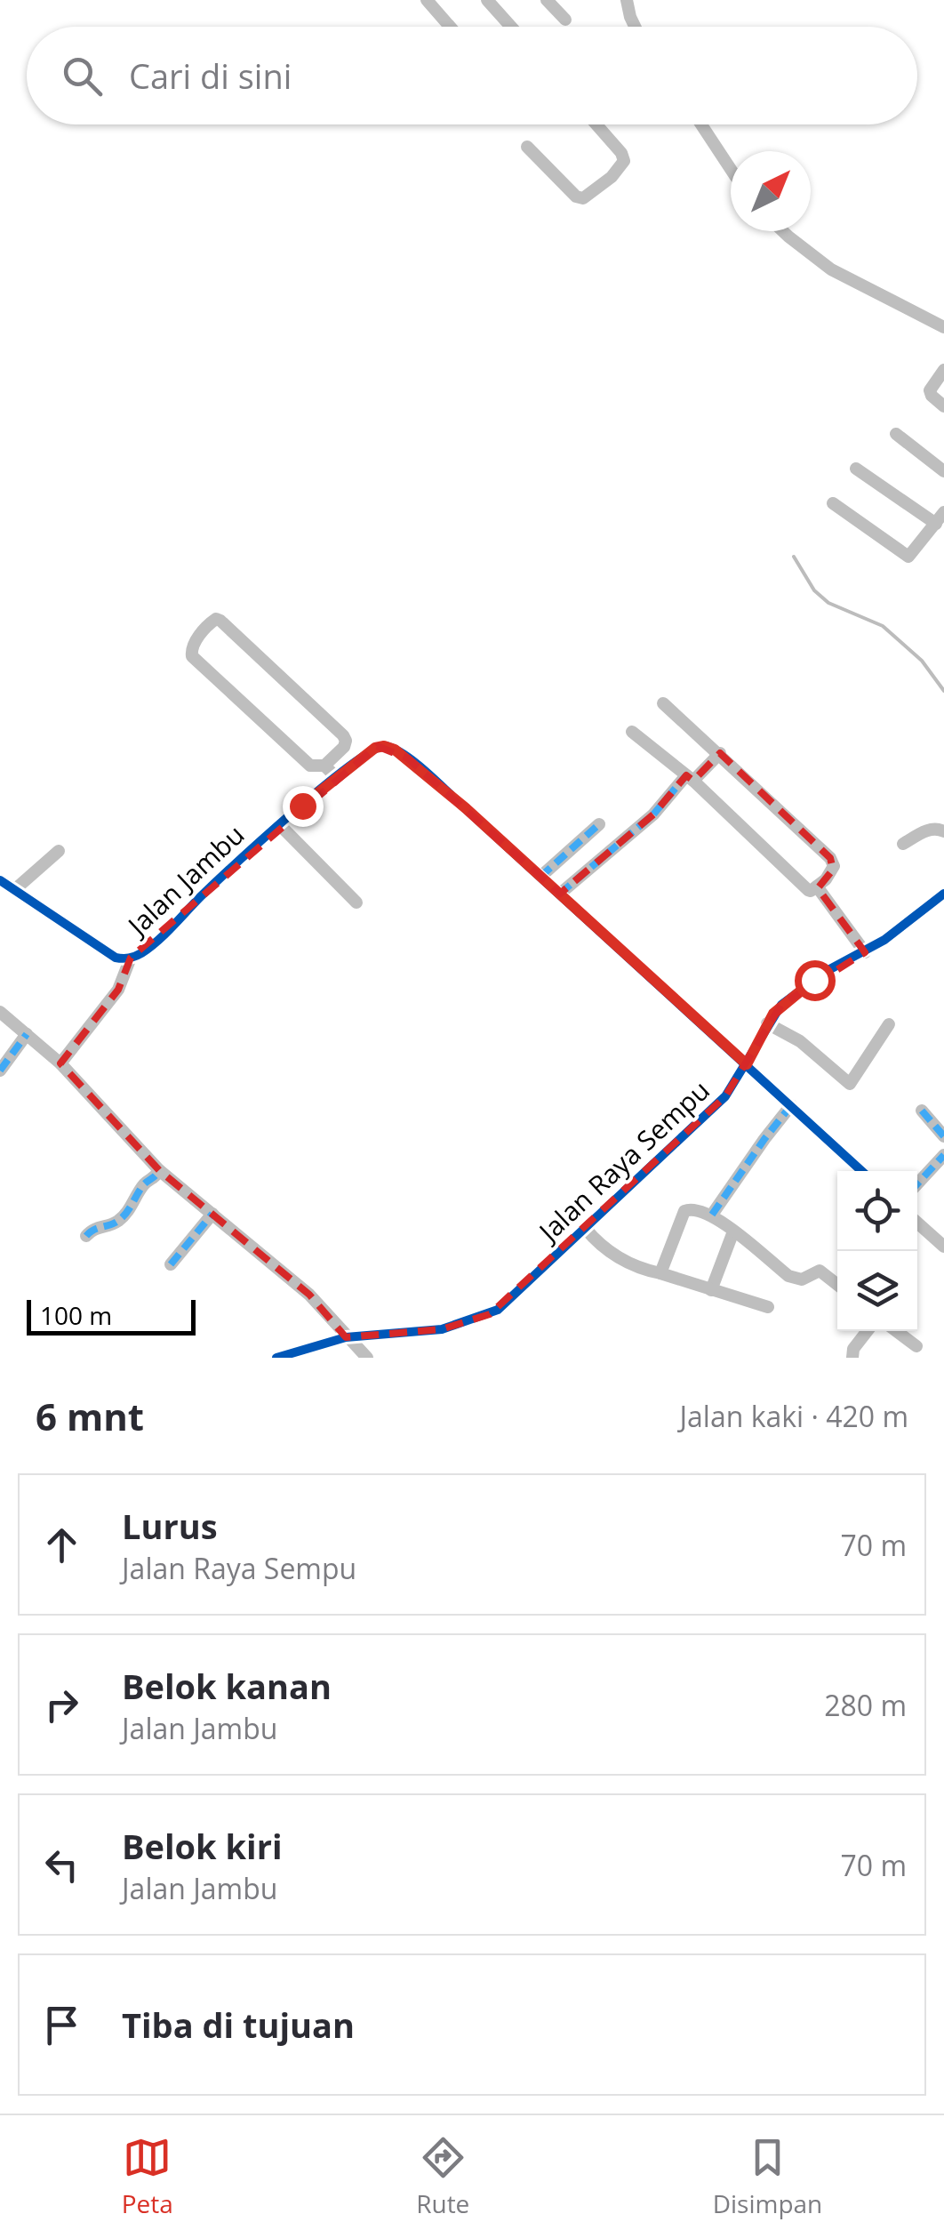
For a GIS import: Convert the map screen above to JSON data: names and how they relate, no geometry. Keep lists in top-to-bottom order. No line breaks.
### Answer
{"streets":{"street":["Jalan Jambu","Jalan Raya Sempu"]},"crossings":[["Jalan Jambu","Jalan Raya Sempu"]],"scale_bar":"100 m","north":"top right","page":{"search":"Cari di sini","scale":"100 m","heading":["6 mnt","Jalan kaki · 420 m"],"list":[["Lurus","Jalan Raya Sempu","70 m"],["Belok kanan","Jalan Jambu","280 m"],["Belok kiri","Jalan Jambu","70 m"],"Tiba di tujuan"],"nav":["Peta","Rute","Disimpan"]}}
